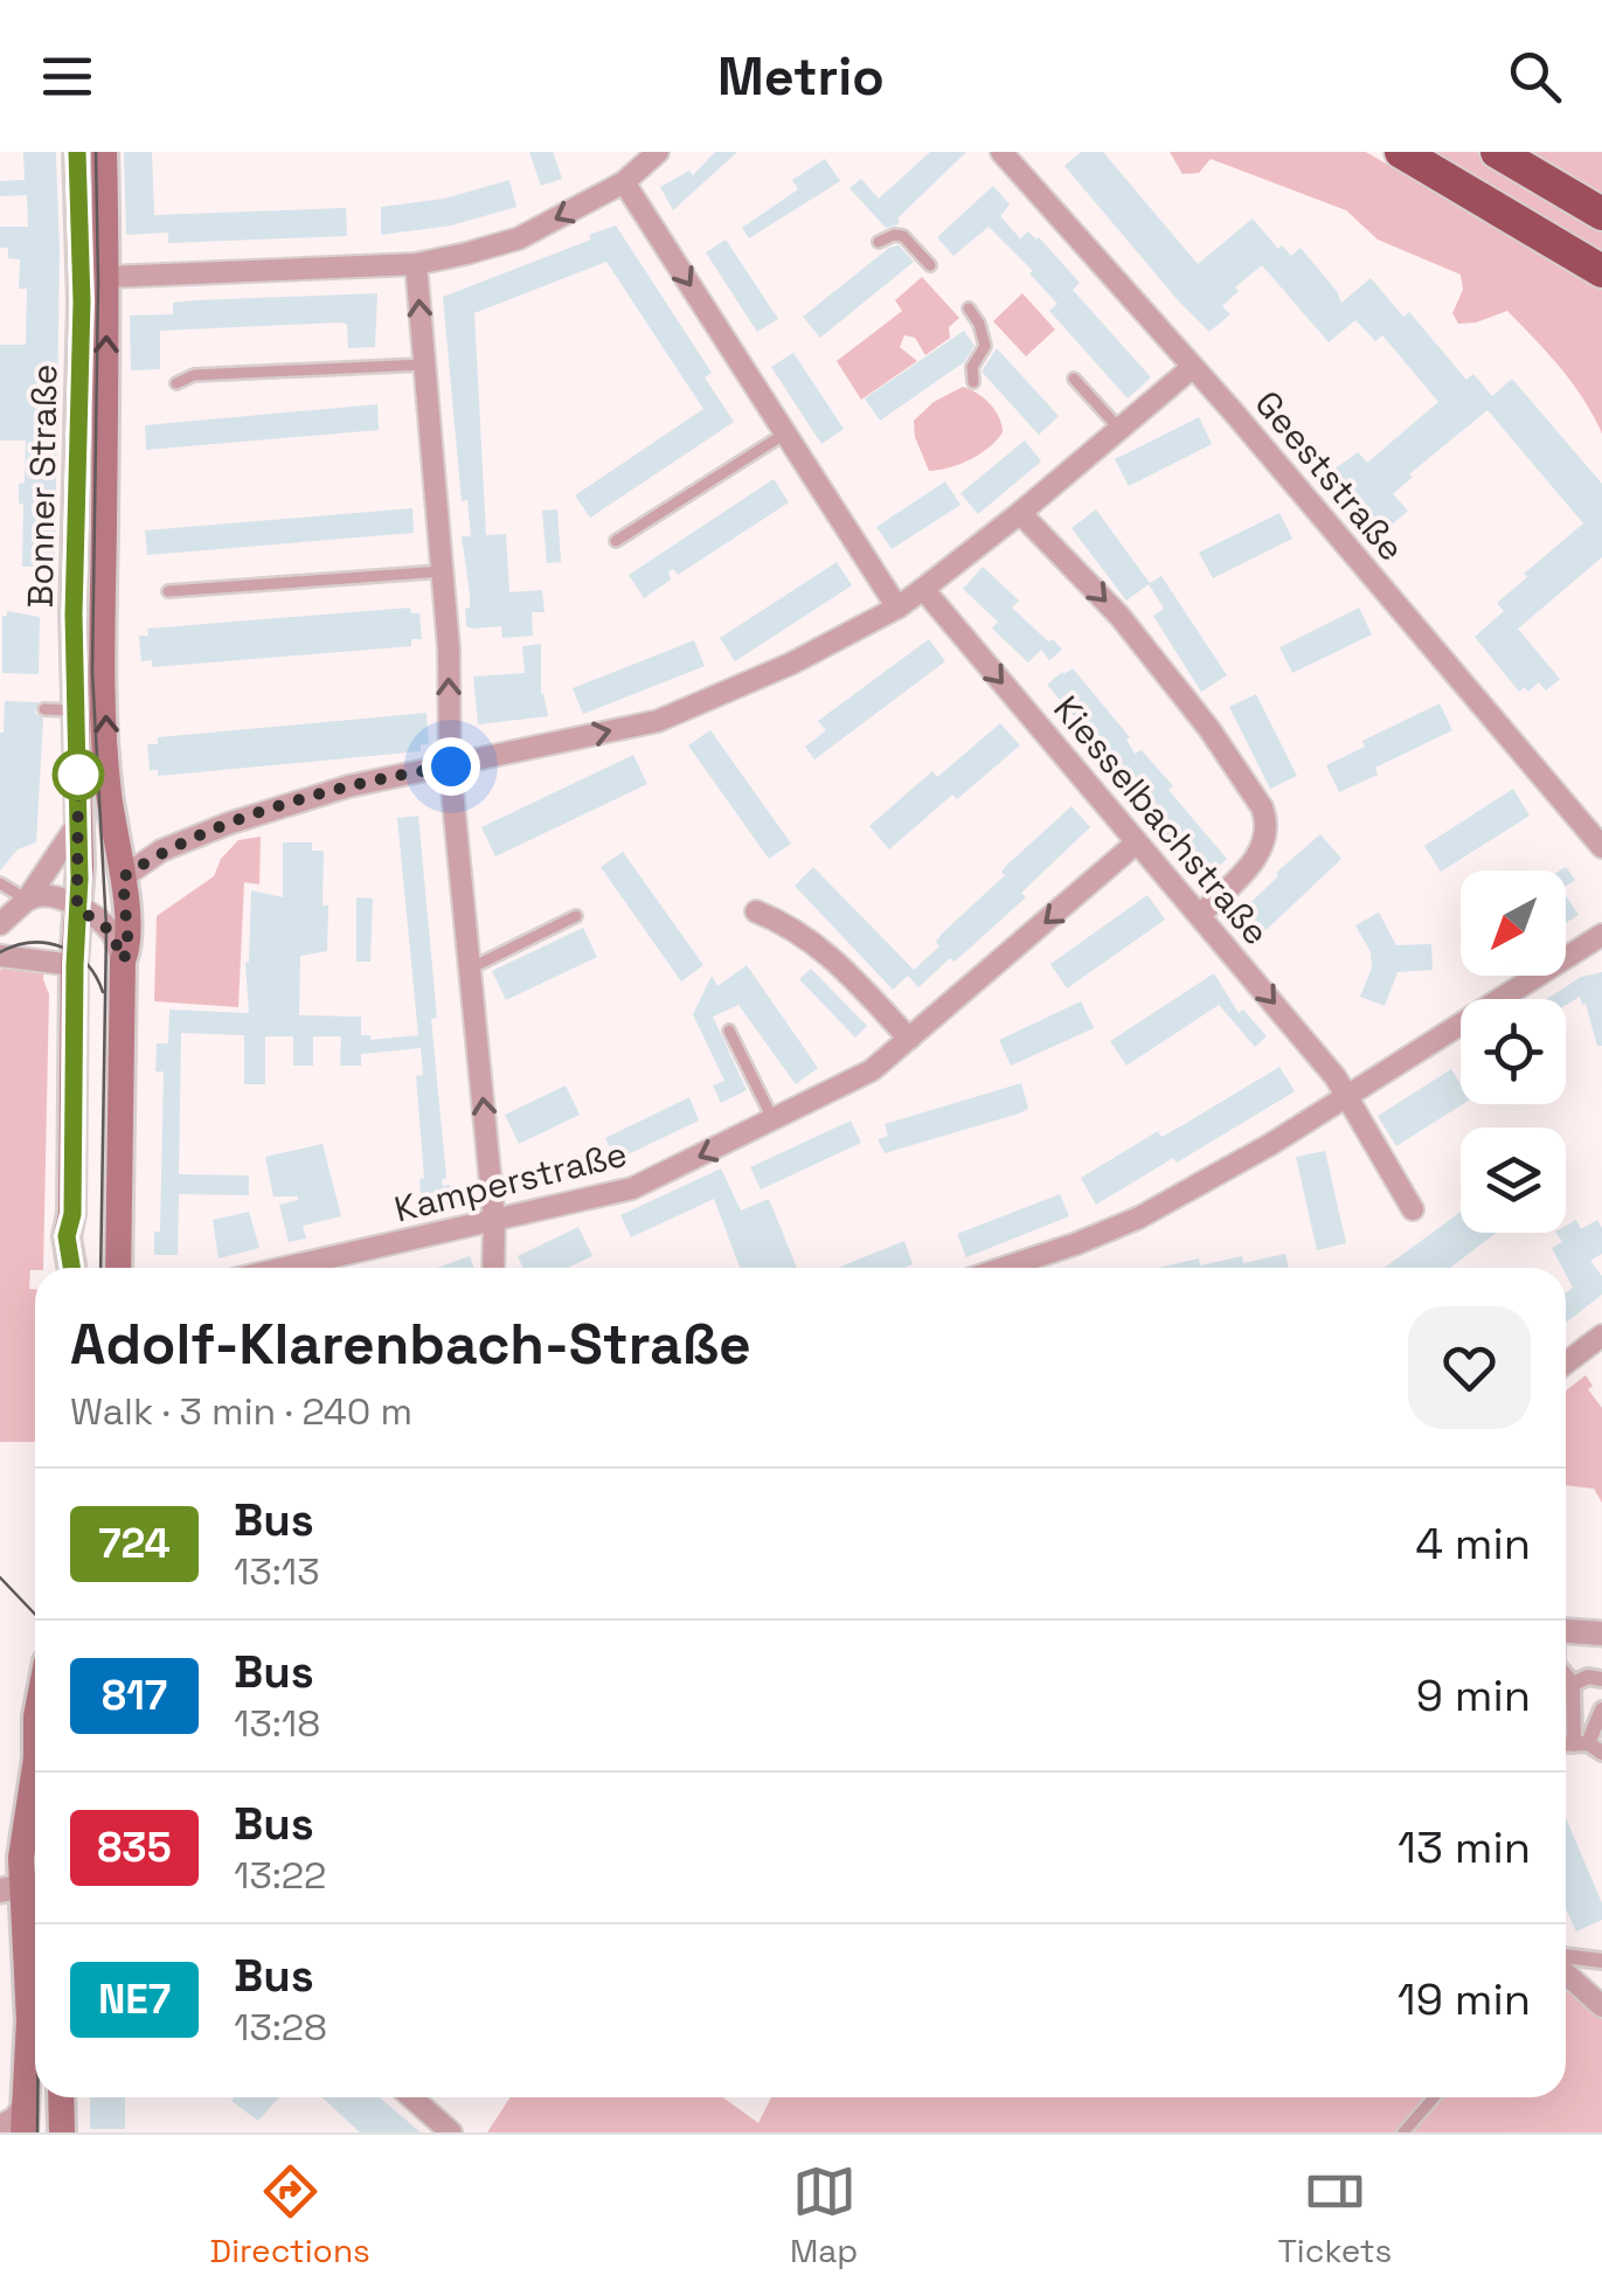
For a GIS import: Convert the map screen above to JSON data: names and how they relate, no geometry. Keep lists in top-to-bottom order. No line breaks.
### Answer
{"streets":{"main road":["Bonner Straße"],"street":["Geeststraße","Kiesselbachstraße","Kamperstraße"]},"crossings":[["Kiesselbachstraße","Kamperstraße"]],"one_way":["Kiesselbachstraße","Kamperstraße"],"lines":["bus line 724"],"north":"bottom left","page":{"header":"Metrio","heading":["Adolf-Klarenbach-Straße","Walk · 3 min · 240 m"],"list":[{"mark":"724","name":"Bus","note":"13:13","value":"4 min"},{"mark":"817","name":"Bus","note":"13:18","value":"9 min"},{"mark":"835","name":"Bus","note":"13:22","value":"13 min"},{"mark":"NE7","name":"Bus","note":"13:28","value":"19 min"}],"tabs":["Directions","Map","Tickets"]}}
